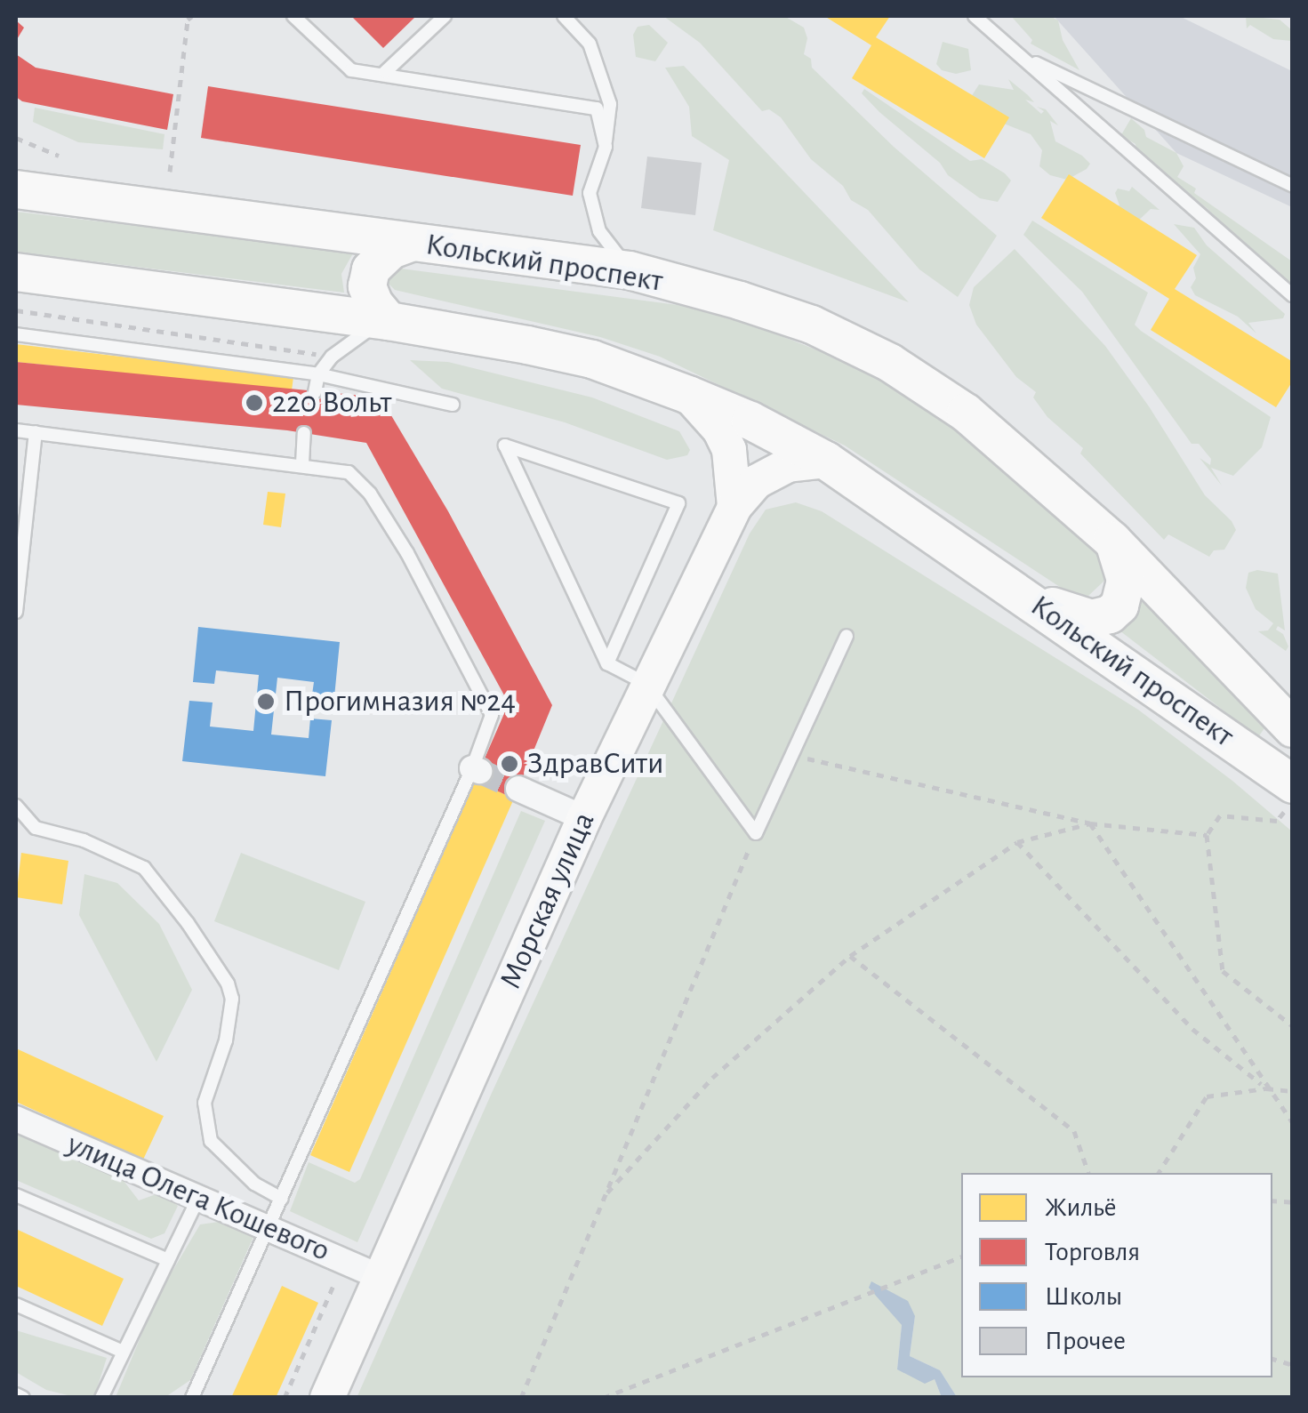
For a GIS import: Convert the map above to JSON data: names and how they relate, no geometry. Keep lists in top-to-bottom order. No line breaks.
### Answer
{"streets":{"main road":["Кольский проспект"],"street":["Морская улица","улица Олега Кошевого"]},"crossings":[["Кольский проспект","Морская улица"],["Морская улица","улица Олега Кошевого"]],"places":["220 Вольт","Прогимназия №24","ЗдравСити"],"legend":["Жильё","Торговля","Школы","Прочее"]}
